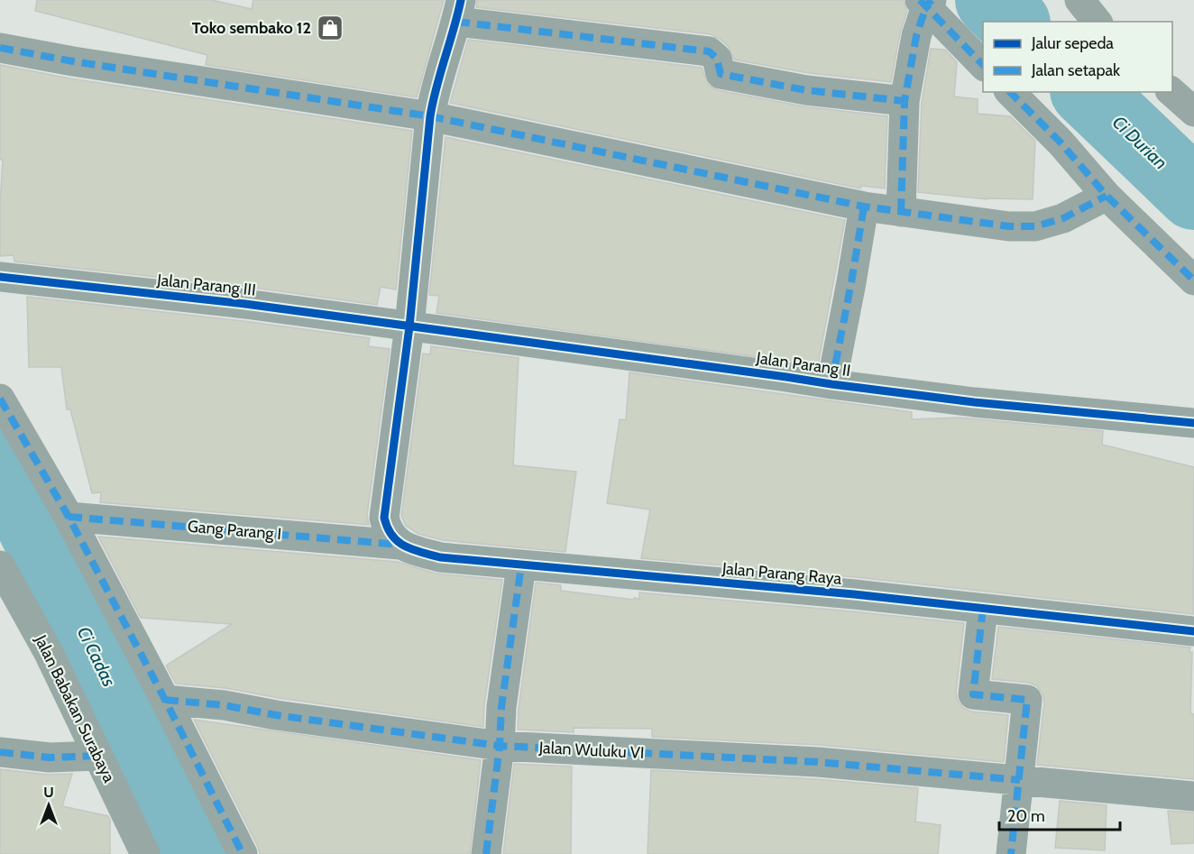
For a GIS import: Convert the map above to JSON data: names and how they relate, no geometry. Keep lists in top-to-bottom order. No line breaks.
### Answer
{"streets":{"street":["Jalan Parang III","Jalan Parang II","Gang Parang I","Jalan Parang Raya","Jalan Babakan Surabaya","Jalan Wuluku VI"]},"crossings":[["Jalan Parang III","Jalan Parang II"],["Gang Parang I","Jalan Parang Raya"]],"water":["Ci Durian","Ci Cadas"],"places":{"shop":["Toko sembako 12"]},"legend":["Jalur sepeda","Jalan setapak"],"scale_bar":"20 m","north":"top"}
